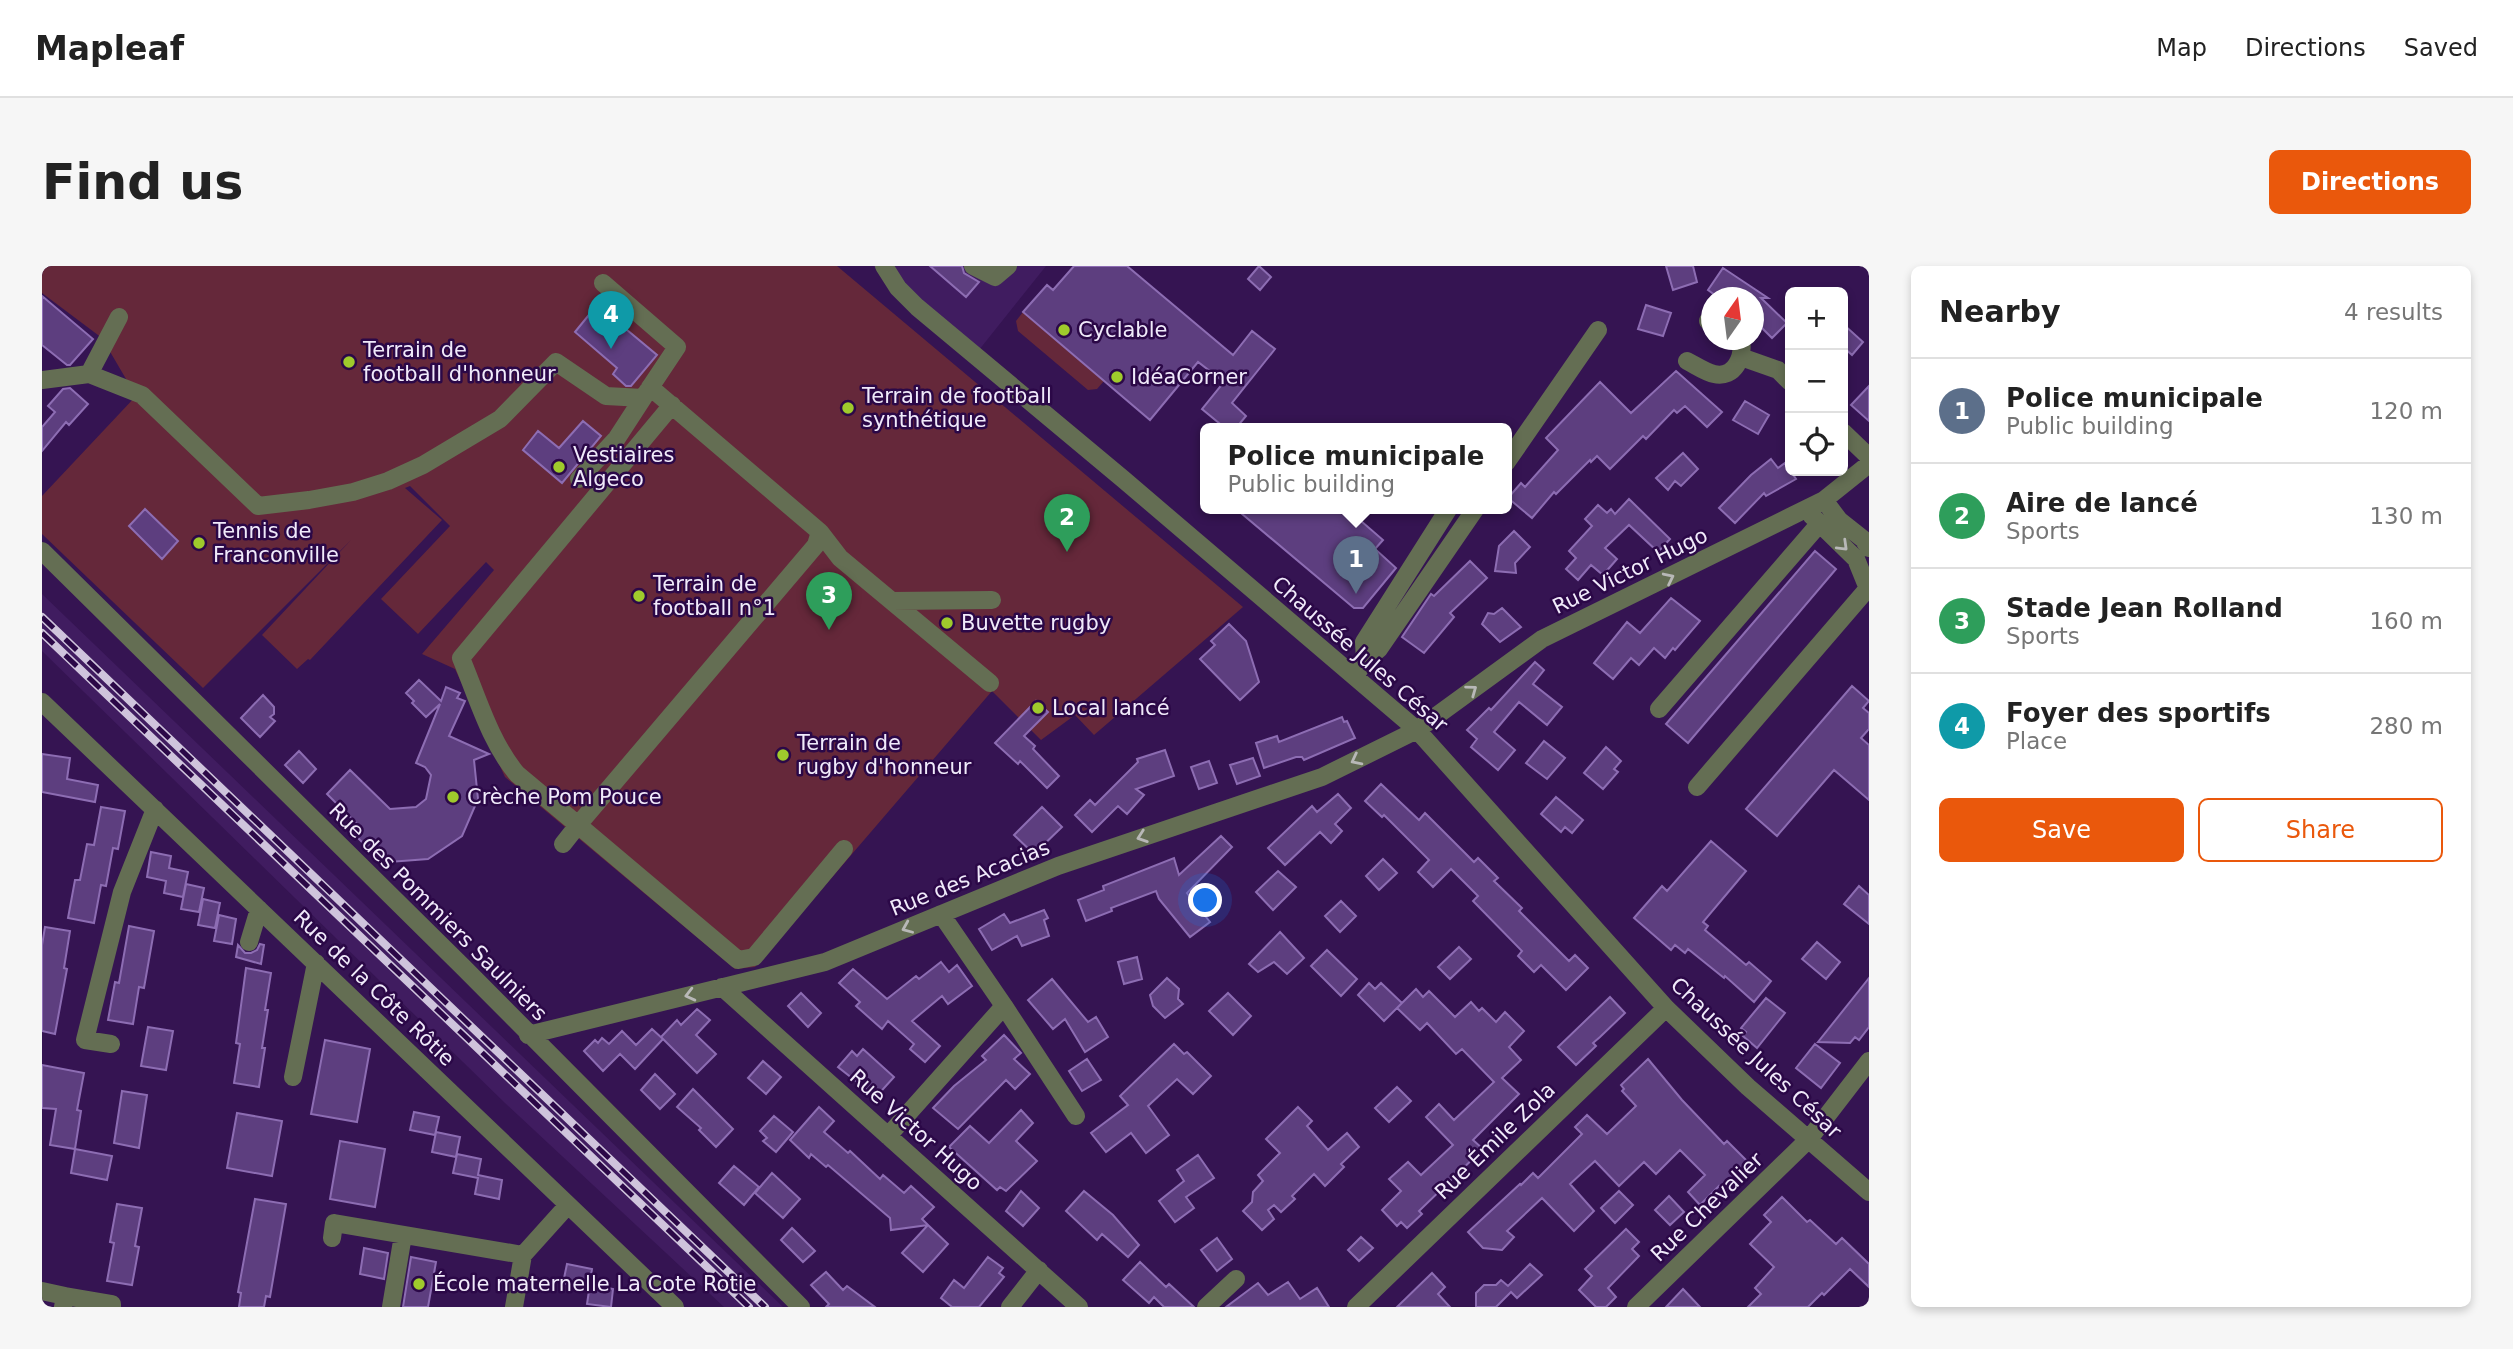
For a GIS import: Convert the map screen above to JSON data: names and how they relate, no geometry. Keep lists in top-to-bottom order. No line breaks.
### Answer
{"streets":{"street":["Rue Victor Hugo","Chaussée Jules César","Rue des Acacias","Rue des Pommiers Saulniers","Rue de la Côte Rôtie","Rue Émile Zola","Rue Chevalier"]},"crossings":[["Rue Victor Hugo","Chaussée Jules César"],["Rue Victor Hugo","Rue des Acacias"],["Chaussée Jules César","Rue des Acacias"],["Chaussée Jules César","Rue Émile Zola"],["Chaussée Jules César","Rue Chevalier"],["Rue des Acacias","Rue des Pommiers Saulniers"]],"one_way":["Rue des Acacias"],"places":["Cyclable","Terrain de football d'honneur","IdéaCorner","Terrain de football synthétique","Vestiaires Algeco","Tennis de Franconville","Terrain de football n°1","Buvette rugby","Local lancé","Terrain de rugby d'honneur","Crèche Pom Pouce","École maternelle La Cote Rotie"],"north":"top","page":{"header":"Mapleaf","nav":["Map","Directions","Saved"],"buttons":["Directions",["Save","Share"]],"title":"Find us","heading":["Nearby","4 results"],"map_buttons":["+","−"],"pins":["4","2","1","3"],"list":[{"mark":"1","name":"Police municipale","note":"Public building","value":"120 m"},{"mark":"2","name":"Aire de lancé","note":"Sports","value":"130 m"},{"mark":"3","name":"Stade Jean Rolland","note":"Sports","value":"160 m"},{"mark":"4","name":"Foyer des sportifs","note":"Place","value":"280 m"}],"popup":["Police municipale","Public building"]}}
